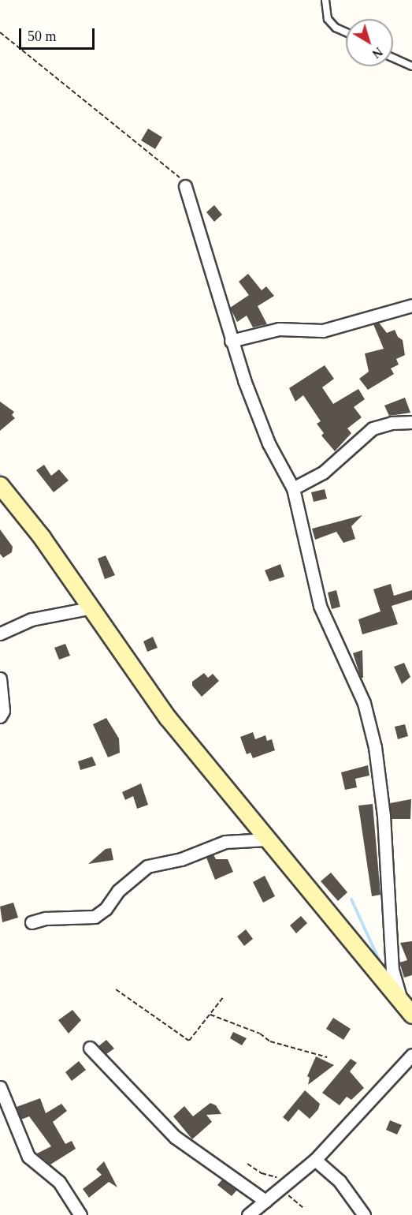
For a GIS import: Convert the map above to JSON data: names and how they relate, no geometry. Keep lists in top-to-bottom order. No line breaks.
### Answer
{"scale_bar":"50 m","north":"bottom right"}
